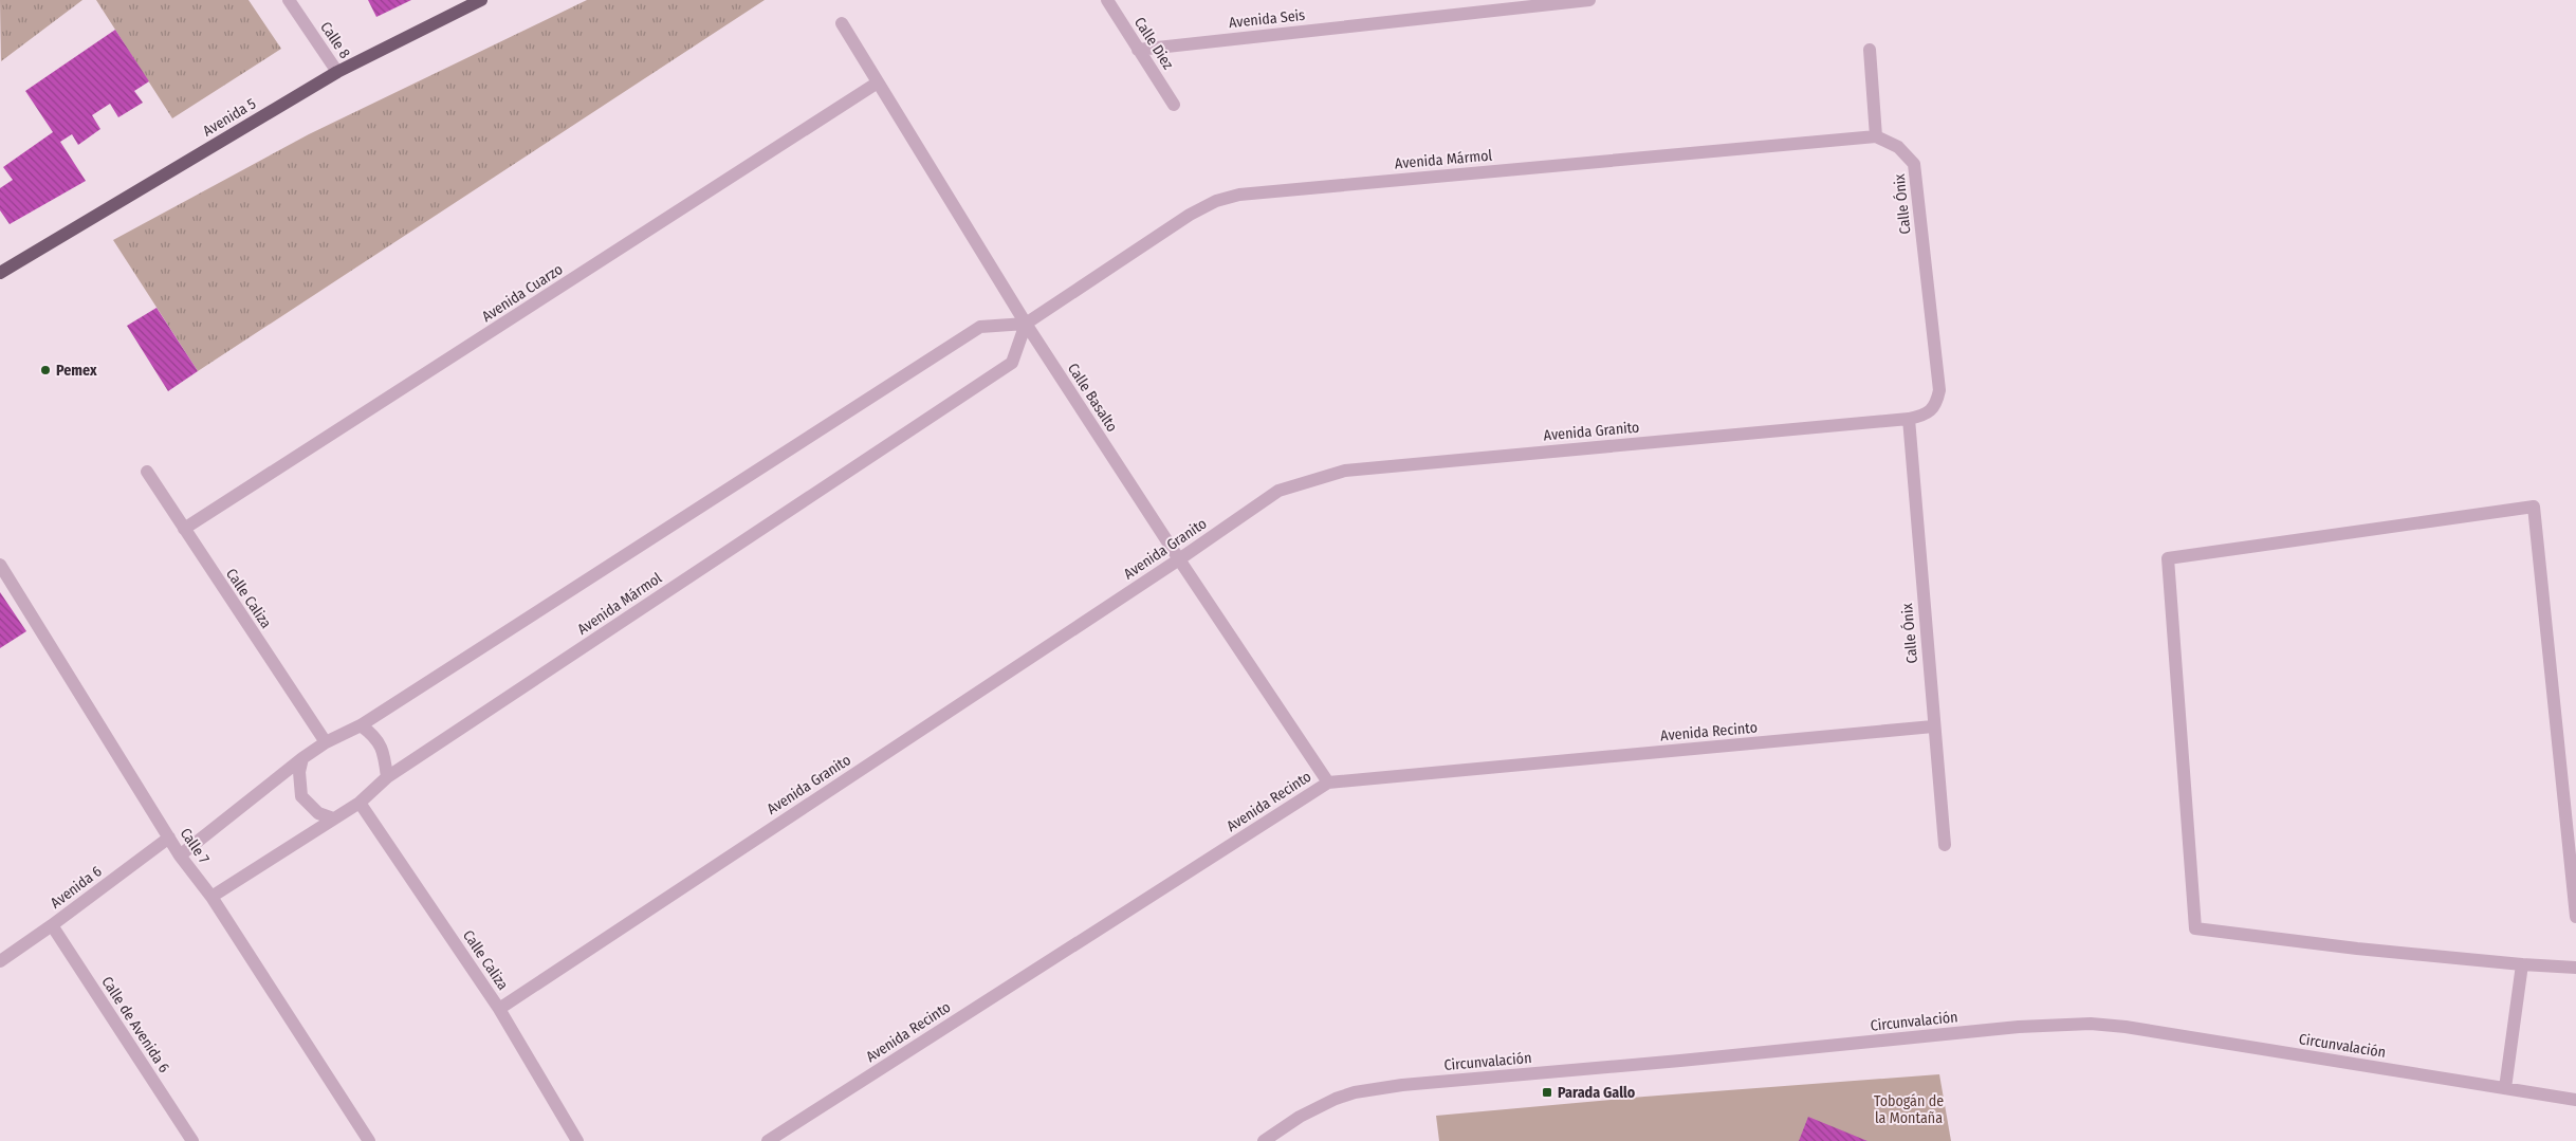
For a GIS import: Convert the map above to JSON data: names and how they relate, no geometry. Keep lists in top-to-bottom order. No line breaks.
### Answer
{"streets":{"main road":["Avenida 5"],"street":["Avenida Seis","Calle 8","Calle Diez","Avenida Mármol","Calle Ónix","Avenida Cuarzo","Calle Basalto","Avenida Granito","Calle Caliza","Avenida Recinto","Calle 7","Avenida 6","Circunvalación","Calle de Avenida 6"]},"crossings":[["Avenida Seis","Calle Diez"],["Calle 8","Avenida 5"],["Avenida Mármol","Calle Ónix"],["Avenida Mármol","Calle Basalto"],["Avenida Mármol","Calle Caliza"],["Avenida Mármol","Calle 7"],["Calle Ónix","Avenida Granito"],["Calle Ónix","Avenida Recinto"],["Avenida Cuarzo","Calle Basalto"],["Avenida Cuarzo","Calle Caliza"],["Calle Basalto","Avenida Granito"],["Calle Basalto","Avenida Recinto"],["Avenida Granito","Calle Caliza"],["Calle 7","Avenida 6"],["Avenida 6","Calle de Avenida 6"]],"parks":["Tobogán de la Montaña"],"places":{"other":["Pemex"],"transit":["Parada Gallo"]}}
